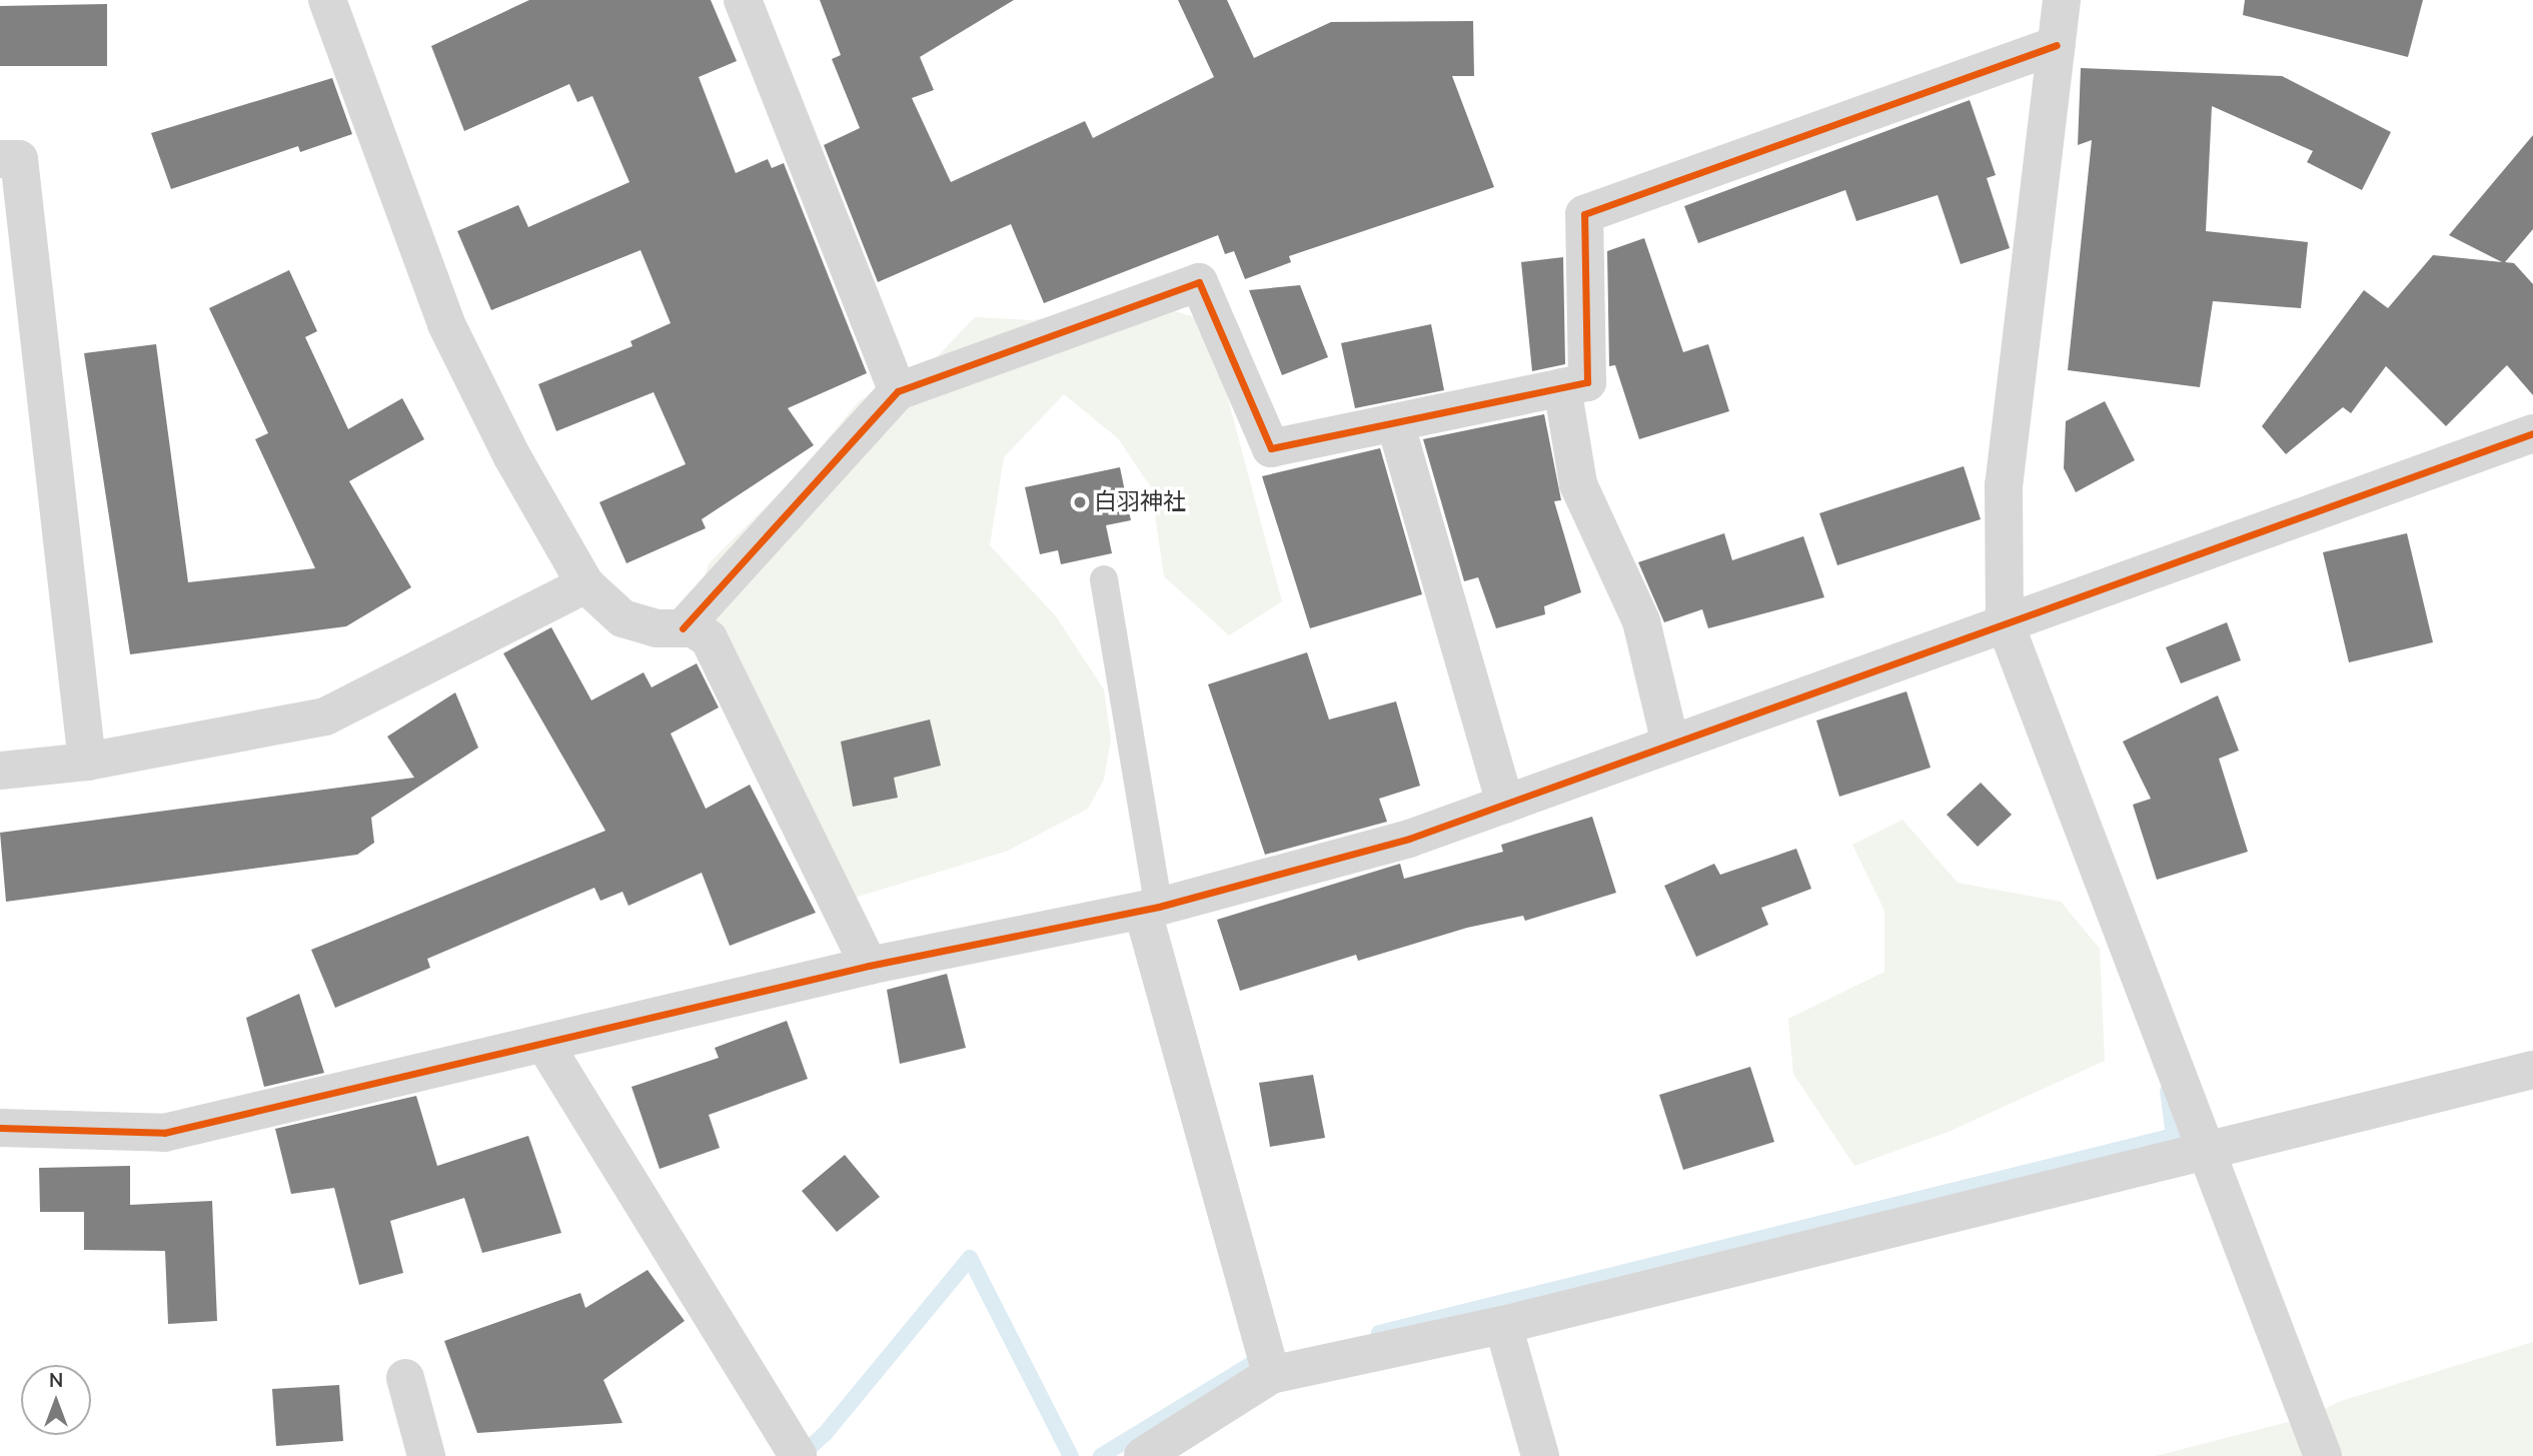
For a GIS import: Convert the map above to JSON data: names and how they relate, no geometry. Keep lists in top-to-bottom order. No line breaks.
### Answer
{"places":["白羽神社"],"north":"top"}
